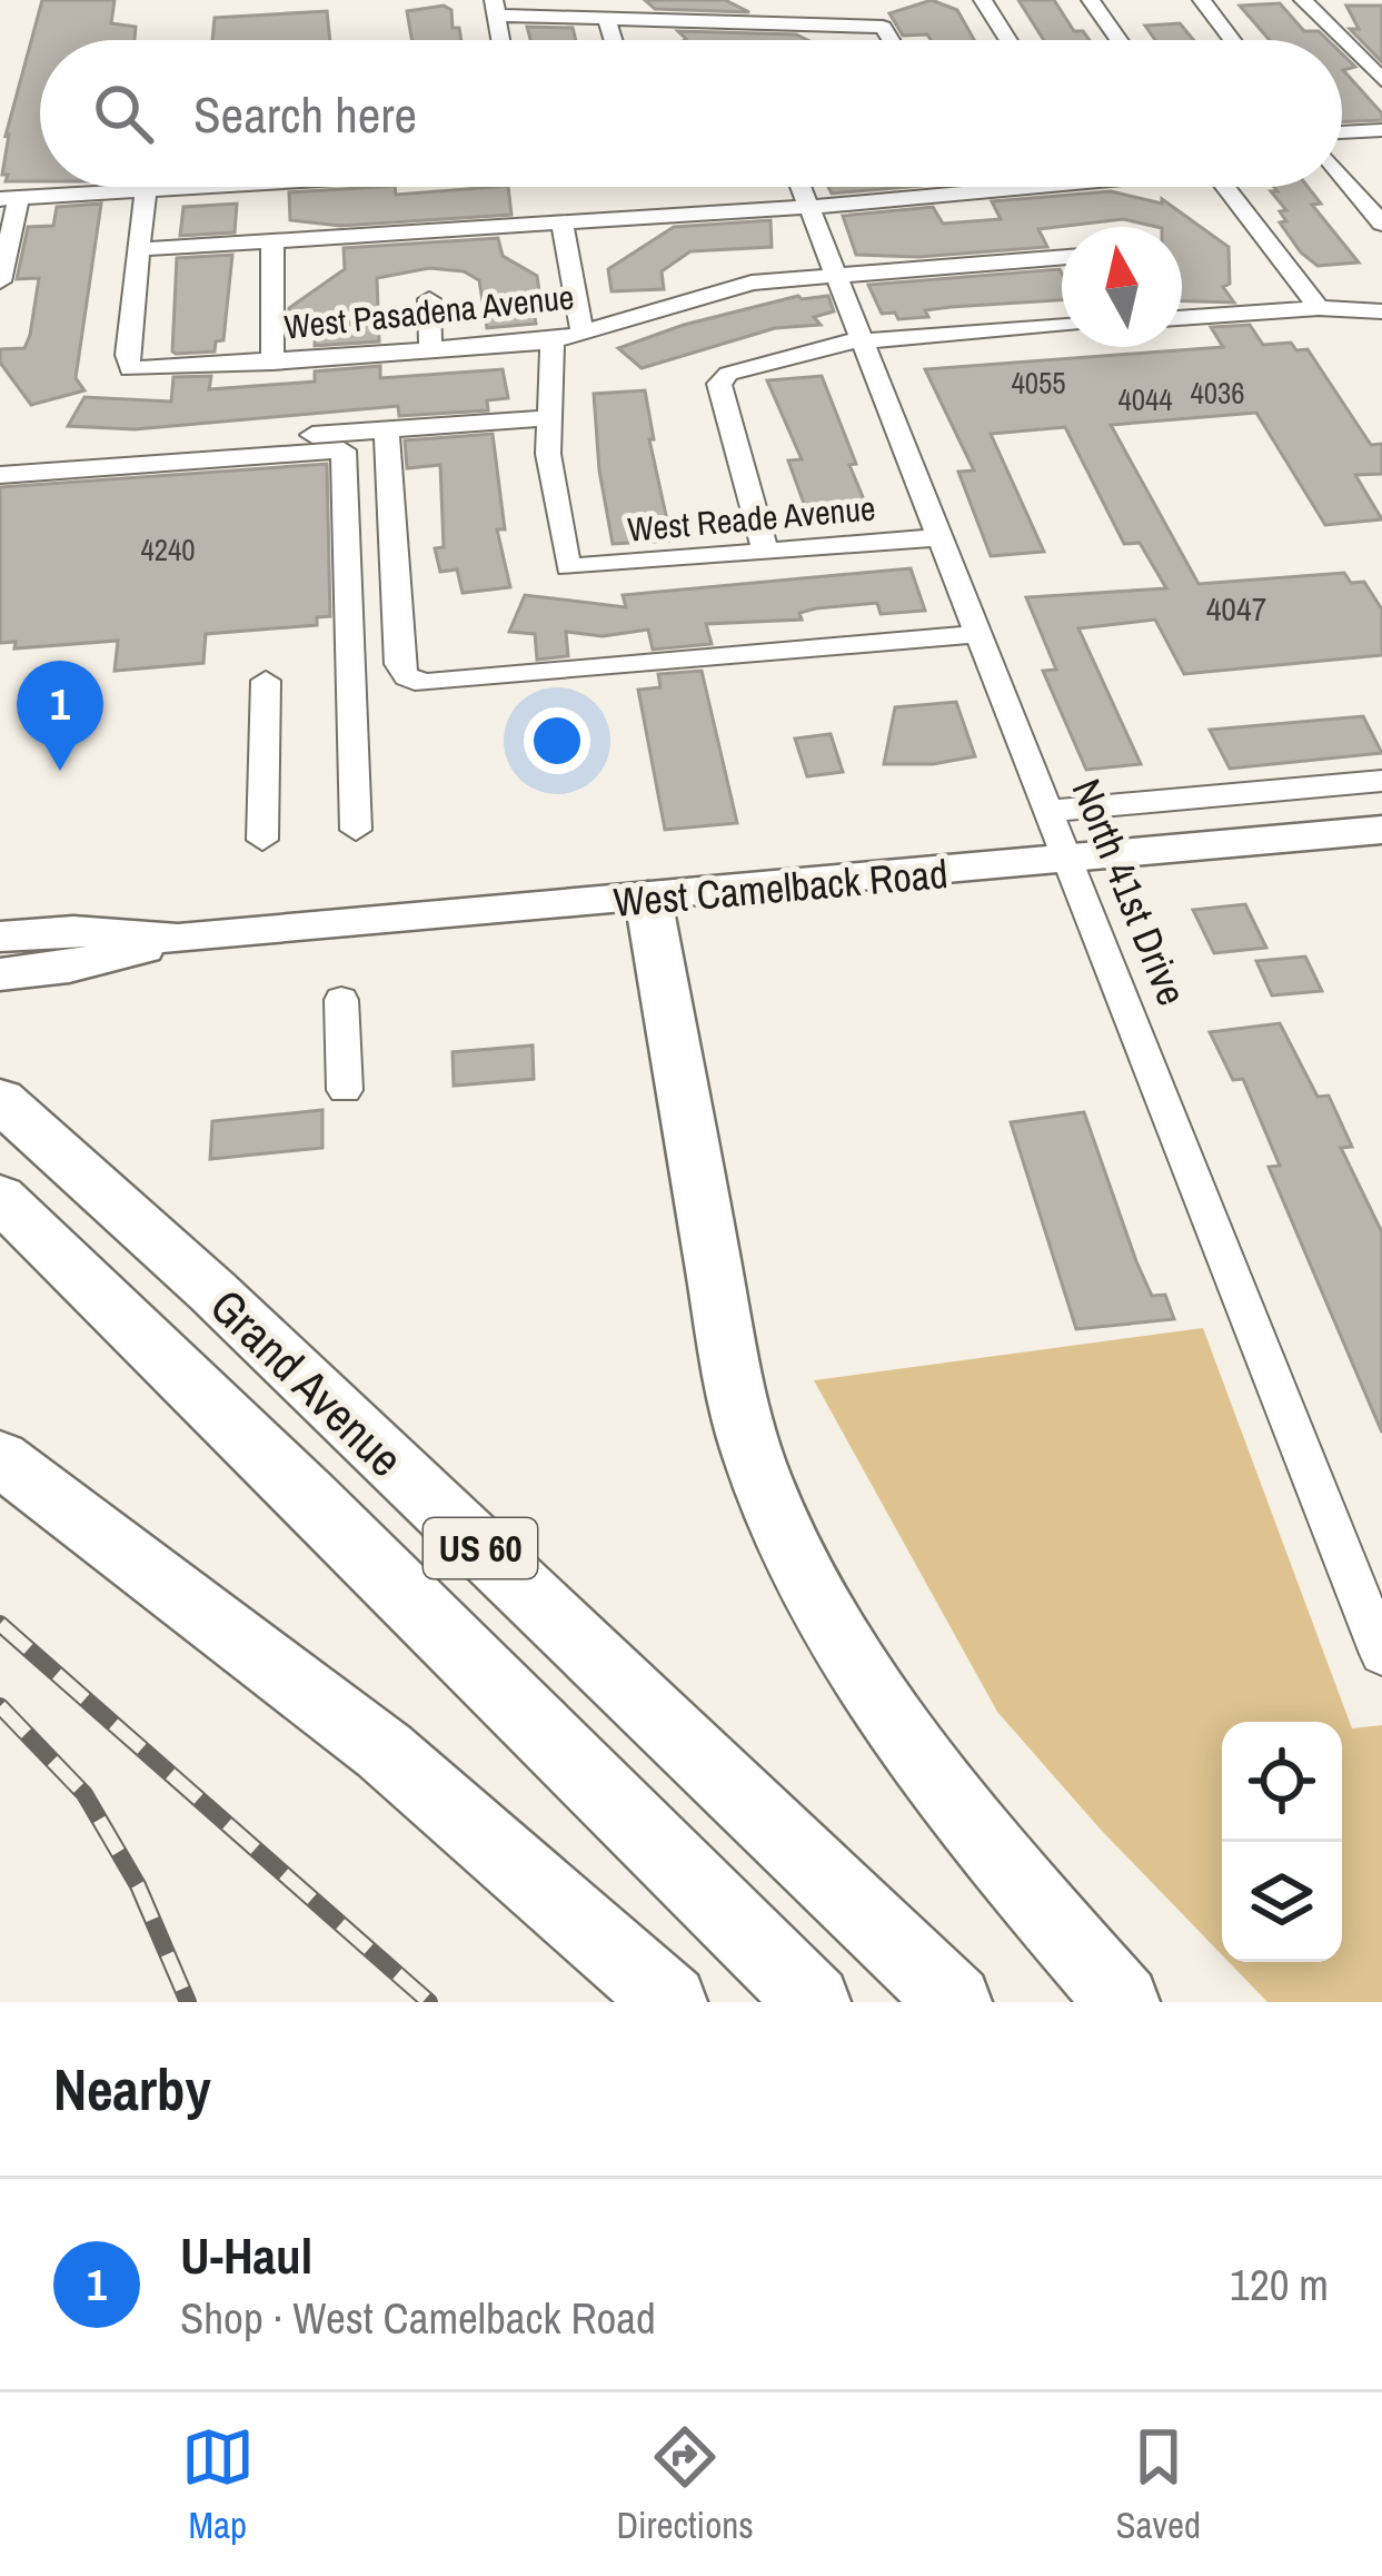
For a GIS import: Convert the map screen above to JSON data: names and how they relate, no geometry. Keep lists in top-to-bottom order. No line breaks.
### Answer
{"streets":{"highway":["Grand Avenue","US 60"],"main road":["West Camelback Road"],"street":["West Pasadena Avenue","West Reade Avenue","North 41st Drive"]},"crossings":[["West Pasadena Avenue","North 41st Drive"],["West Reade Avenue","North 41st Drive"],["West Camelback Road","North 41st Drive"]],"house_numbers":["4055","4036","4044","4240","4047"],"north":"top","page":{"search":"Search here","pins":"1","heading":"Nearby","list":[{"mark":"1","name":"U-Haul","note":"Shop · West Camelback Road","value":"120 m"}],"nav":["Map","Directions","Saved"]}}
